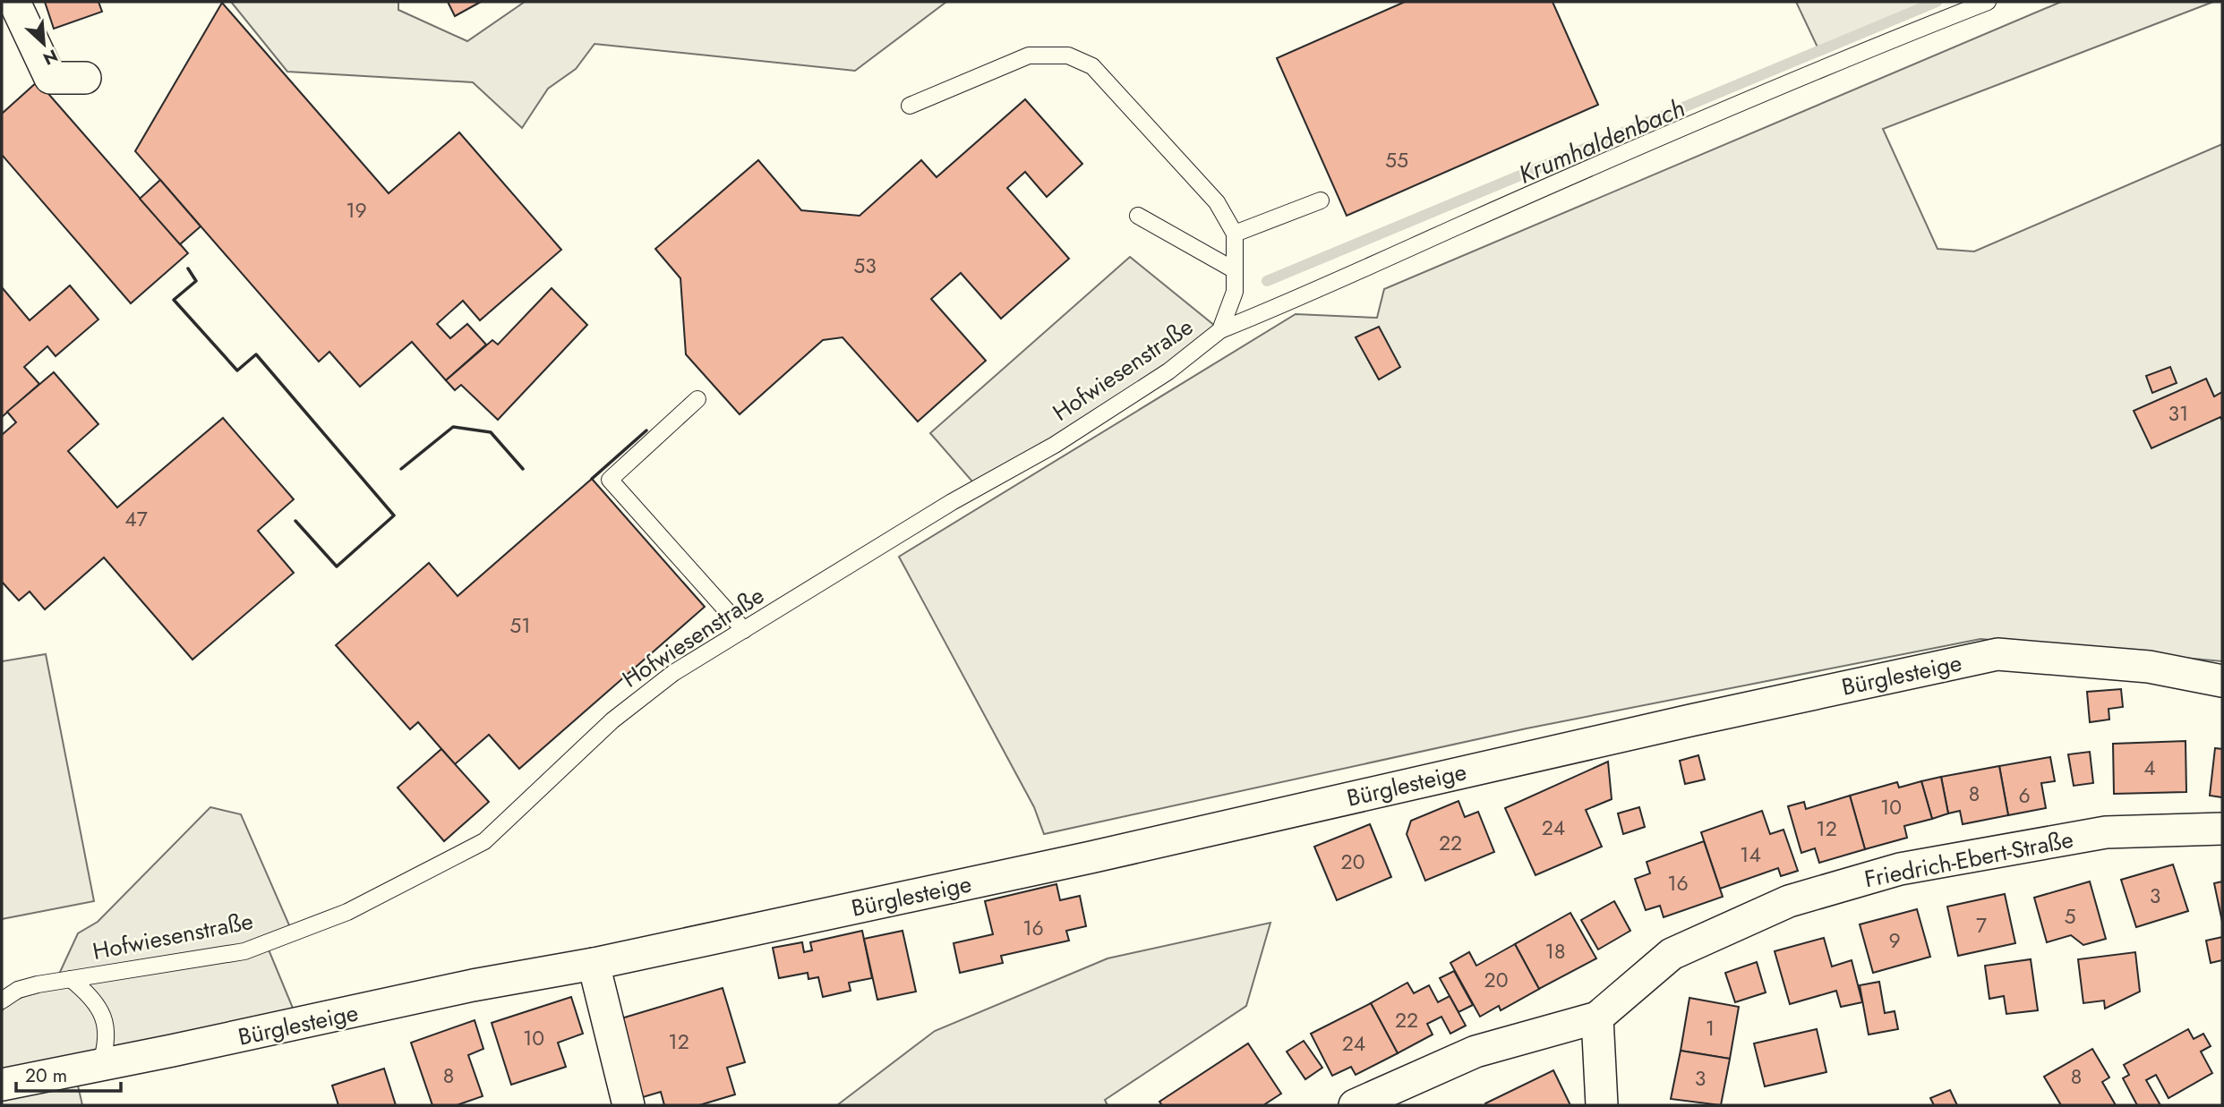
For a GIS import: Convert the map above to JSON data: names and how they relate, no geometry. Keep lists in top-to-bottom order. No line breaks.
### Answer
{"streets":{"street":["Bürglesteige","Friedrich-Ebert-Straße"],"lane":["Hofwiesenstraße"]},"water":["Krumhaldenbach"],"house_numbers":["55","19","53","31","47","51","4","8","6","10","24","12","22","14","20","16","3","5","7","16","9","18","20","22","1","10","12","24","8","8","3"],"scale_bar":"20 m","north":"bottom right"}
